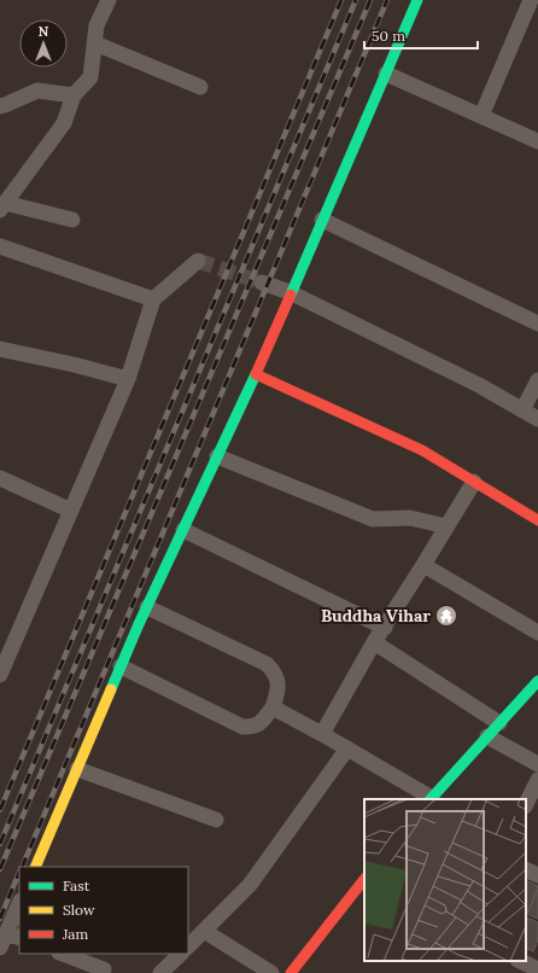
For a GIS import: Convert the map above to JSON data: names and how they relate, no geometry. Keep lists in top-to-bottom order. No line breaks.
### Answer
{"places":{"temple":["Buddha Vihar"]},"legend":["Fast","Slow","Jam"],"scale_bar":"50 m","north":"top"}
